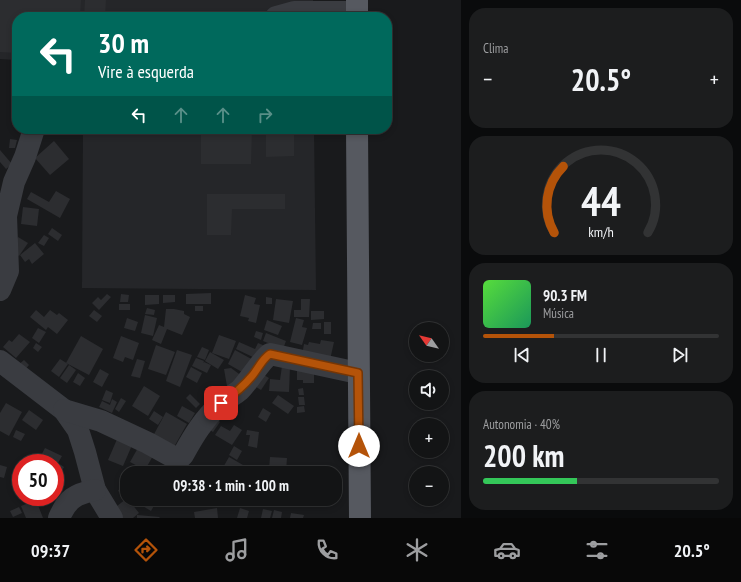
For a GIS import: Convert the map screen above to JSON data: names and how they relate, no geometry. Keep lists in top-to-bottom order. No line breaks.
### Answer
{"north":"top left","page":{"tile":["Clima",["Autonomia · 40%","200 km"]],"turn":["30 m","Vire à esquerda"],"heat":["−","20.5°","+"],"song":["90.3 FM","Música"],"map_buttons":["+","−"],"limit":"50","trip":"09:38 · 1 min · 100 m","tabs":["09:37","20.5°"],"gauge":["44","km/h"]}}
